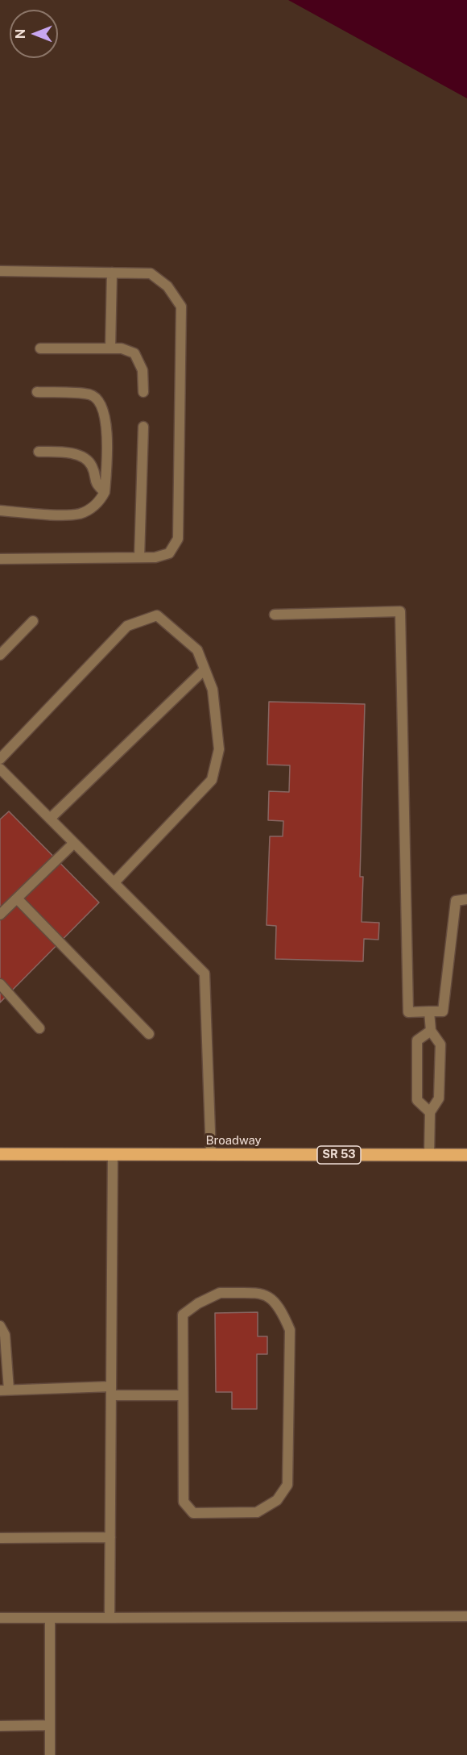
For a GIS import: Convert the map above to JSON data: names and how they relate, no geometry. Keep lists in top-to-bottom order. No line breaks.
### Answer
{"streets":{"main road":["Broadway","SR 53"]},"north":"left"}
